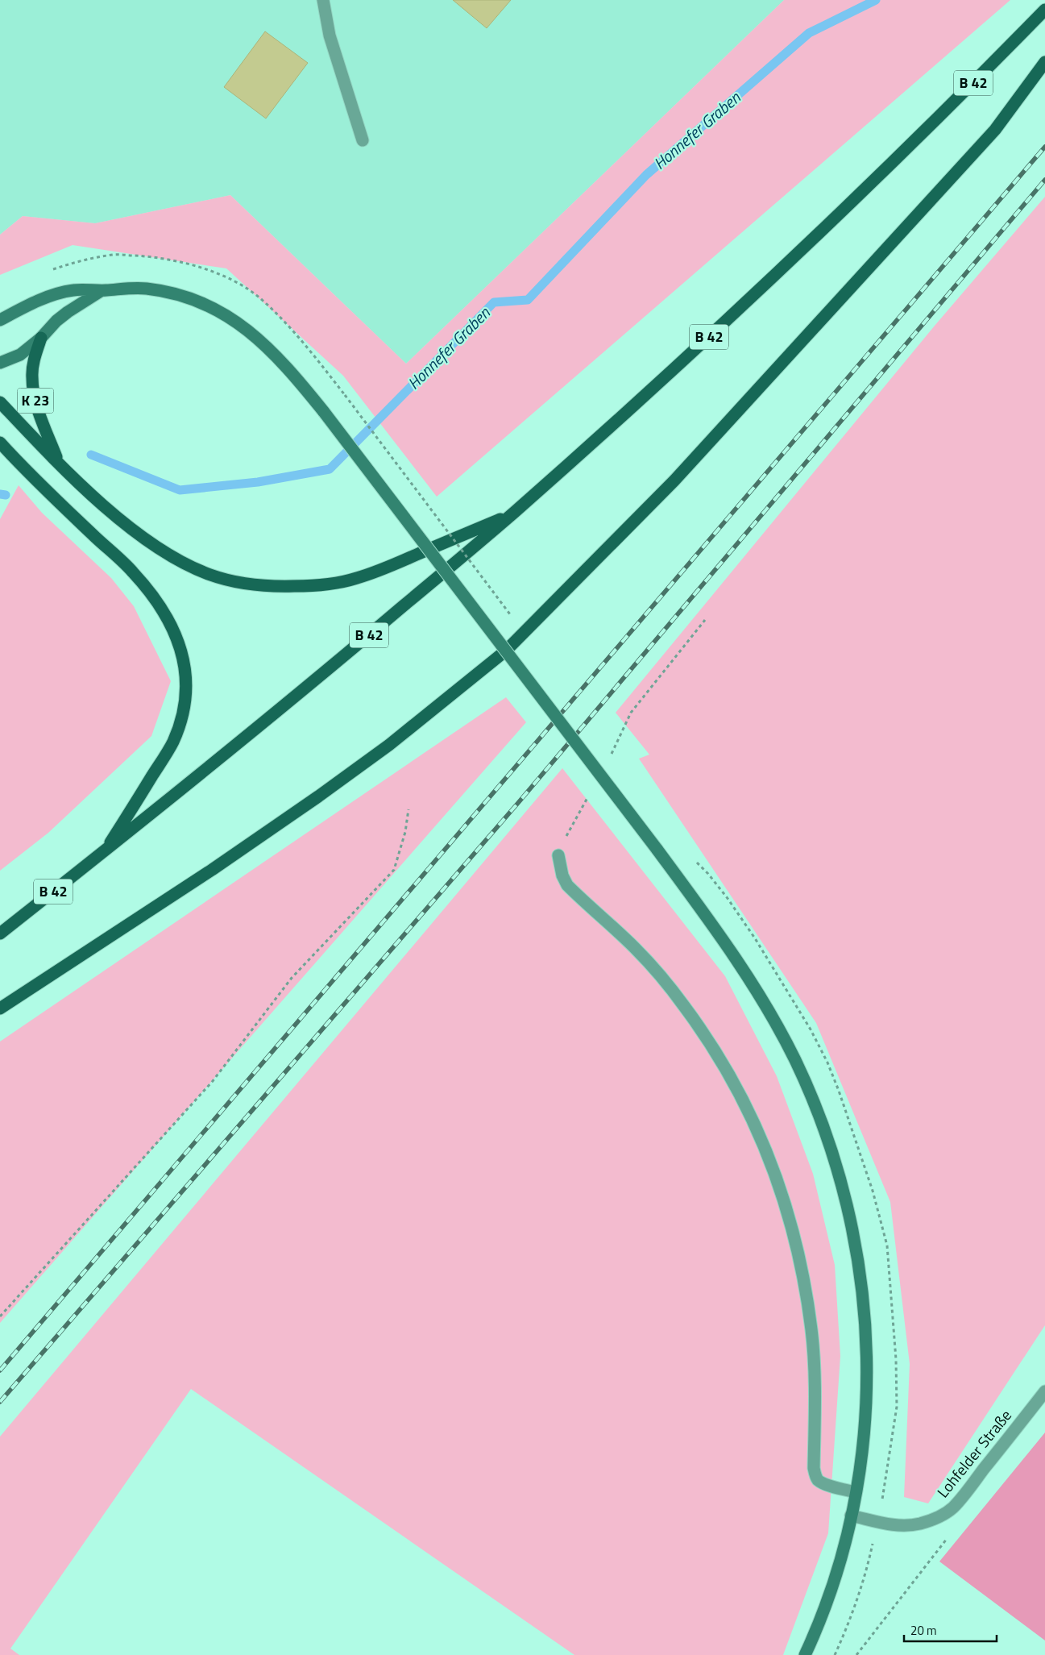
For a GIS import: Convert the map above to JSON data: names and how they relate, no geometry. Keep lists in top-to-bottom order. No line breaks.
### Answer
{"streets":{"main road":["B 42","K 23"],"street":["Lohfelder Straße"]},"water":["Honnefer Graben"],"scale_bar":"20 m"}
